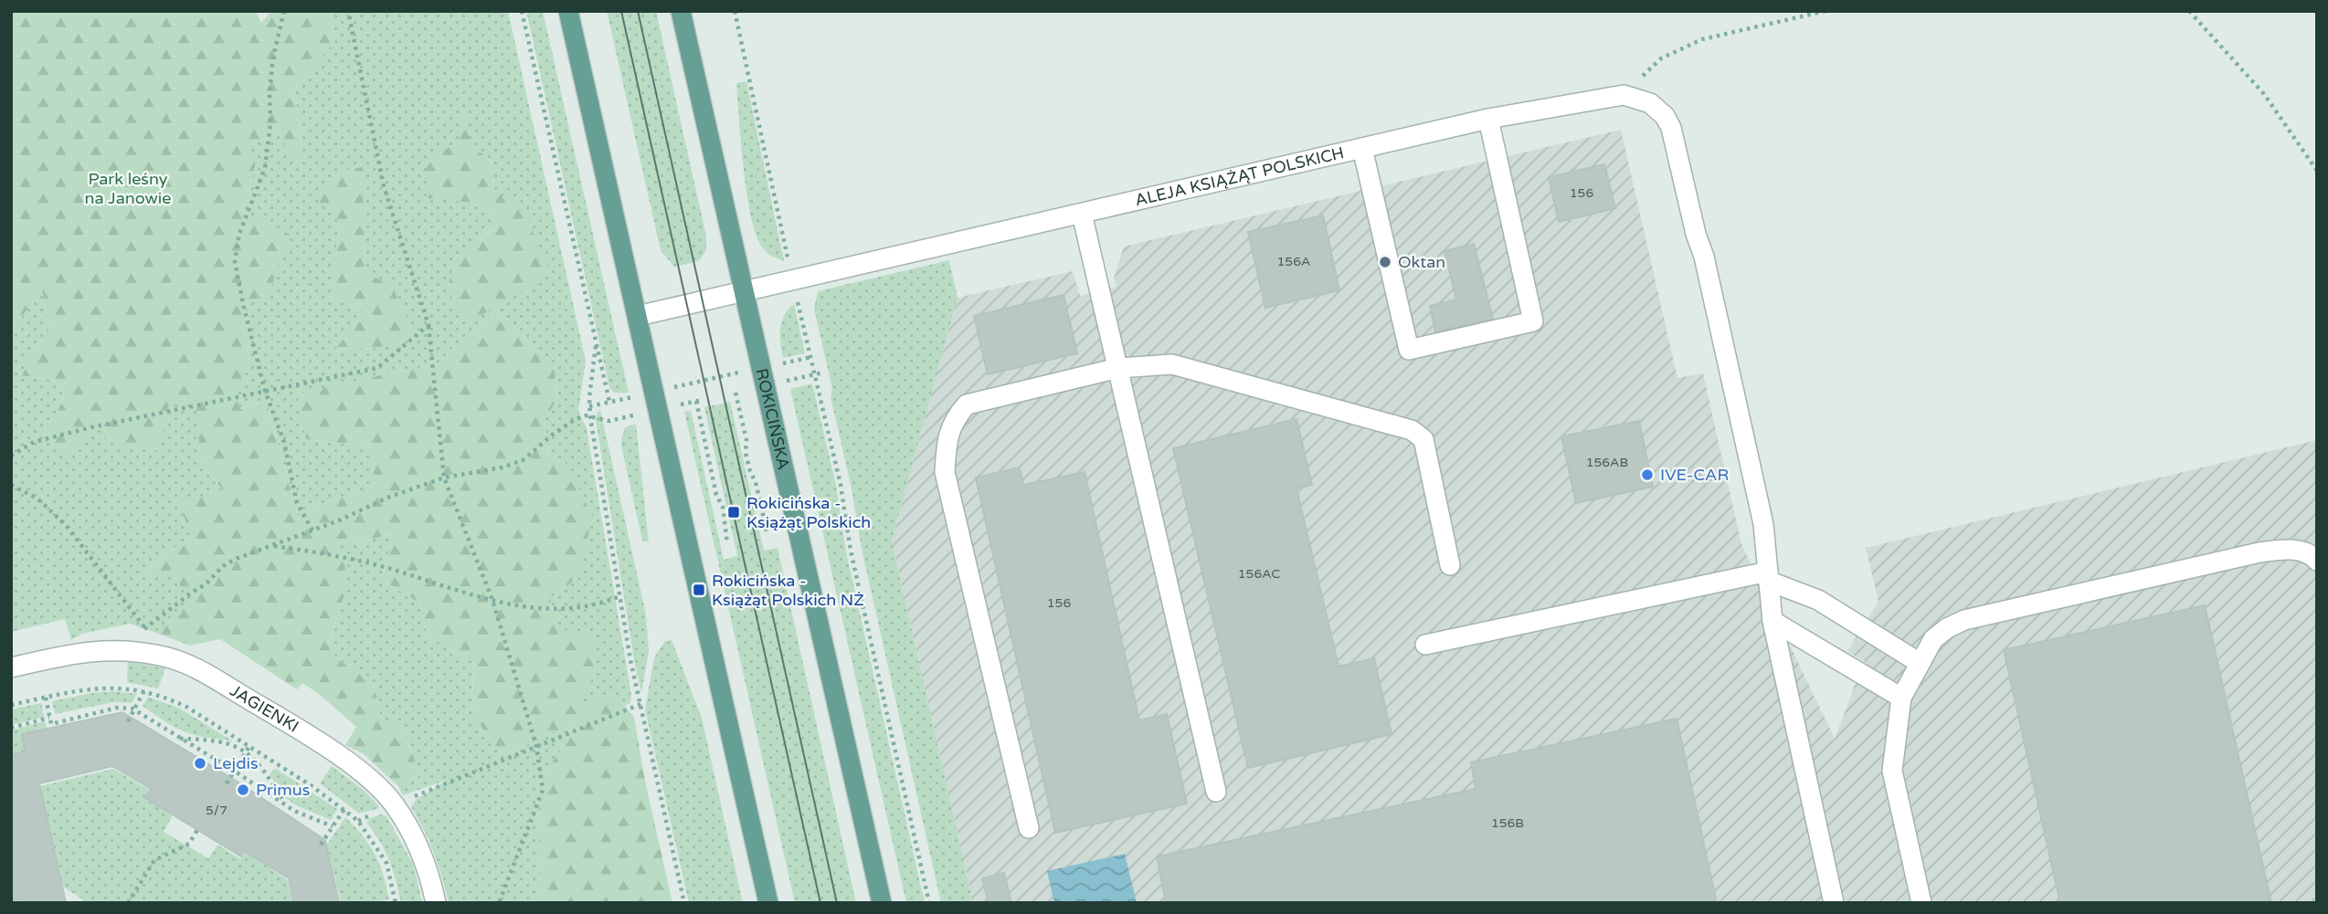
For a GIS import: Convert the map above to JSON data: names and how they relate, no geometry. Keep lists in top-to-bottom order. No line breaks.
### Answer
{"streets":{"main road":["ROKICIŃSKA"],"street":["ALEJA KSIĄŻĄT POLSKICH","JAGIENKI"]},"crossings":[["ALEJA KSIĄŻĄT POLSKICH","ROKICIŃSKA"]],"parks":["Park leśny na Janowie"],"places":{"other":["Oktan","IVE-CAR","Lejdis","Primus"],"transit":["Rokicińska - Książąt Polskich","Rokicińska - Książąt Polskich NŻ"]},"house_numbers":["156","156A","156AB","156AC","156","5/7","156B"]}
